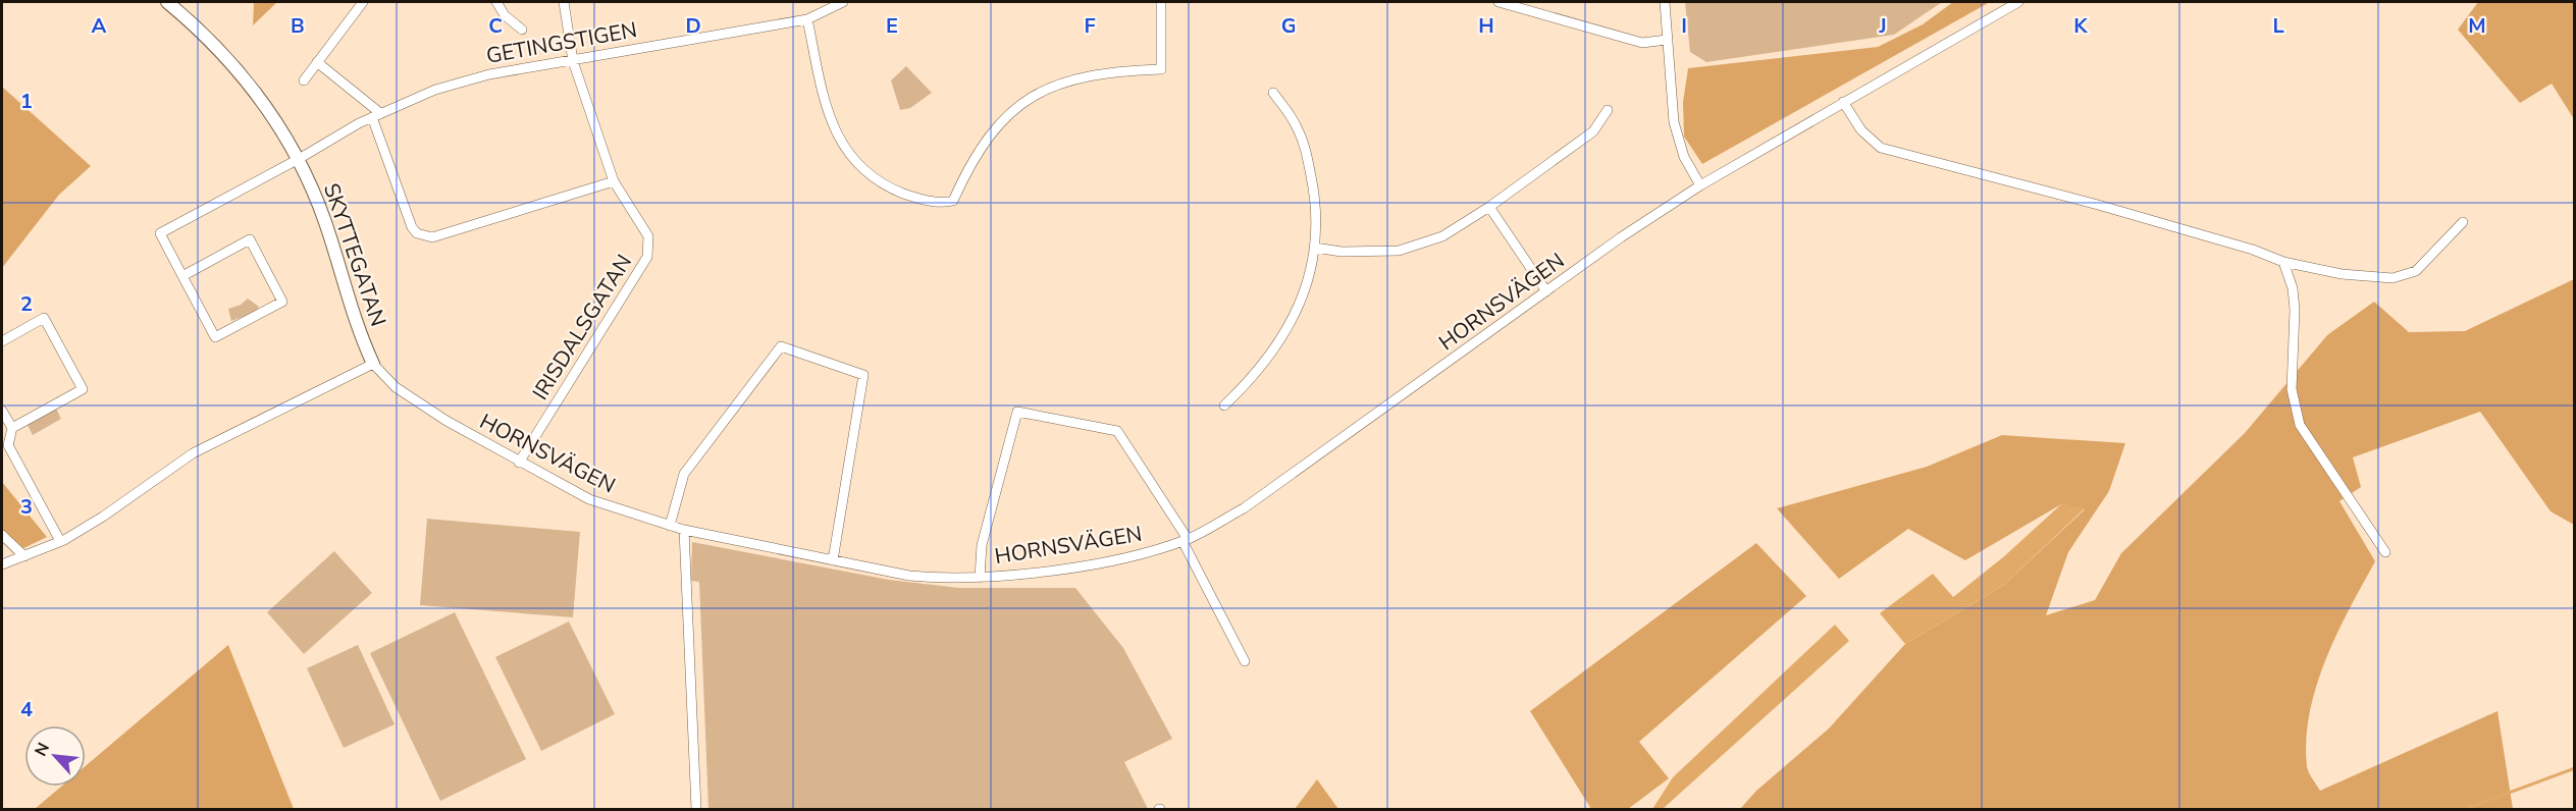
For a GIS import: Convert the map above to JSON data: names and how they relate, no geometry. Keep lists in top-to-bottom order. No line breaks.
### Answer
{"streets":{"street":["GETINGSTIGEN","SKYTTEGATAN","HORNSVÄGEN","IRISDALSGATAN"]},"crossings":[["GETINGSTIGEN","SKYTTEGATAN"],["GETINGSTIGEN","IRISDALSGATAN"],["SKYTTEGATAN","HORNSVÄGEN"],["HORNSVÄGEN","IRISDALSGATAN"]],"north":"top left","grid":{"columns":["A","B","C","D","E","F","G","H","I","J","K","L","M"],"rows":["1","2","3","4"]}}
